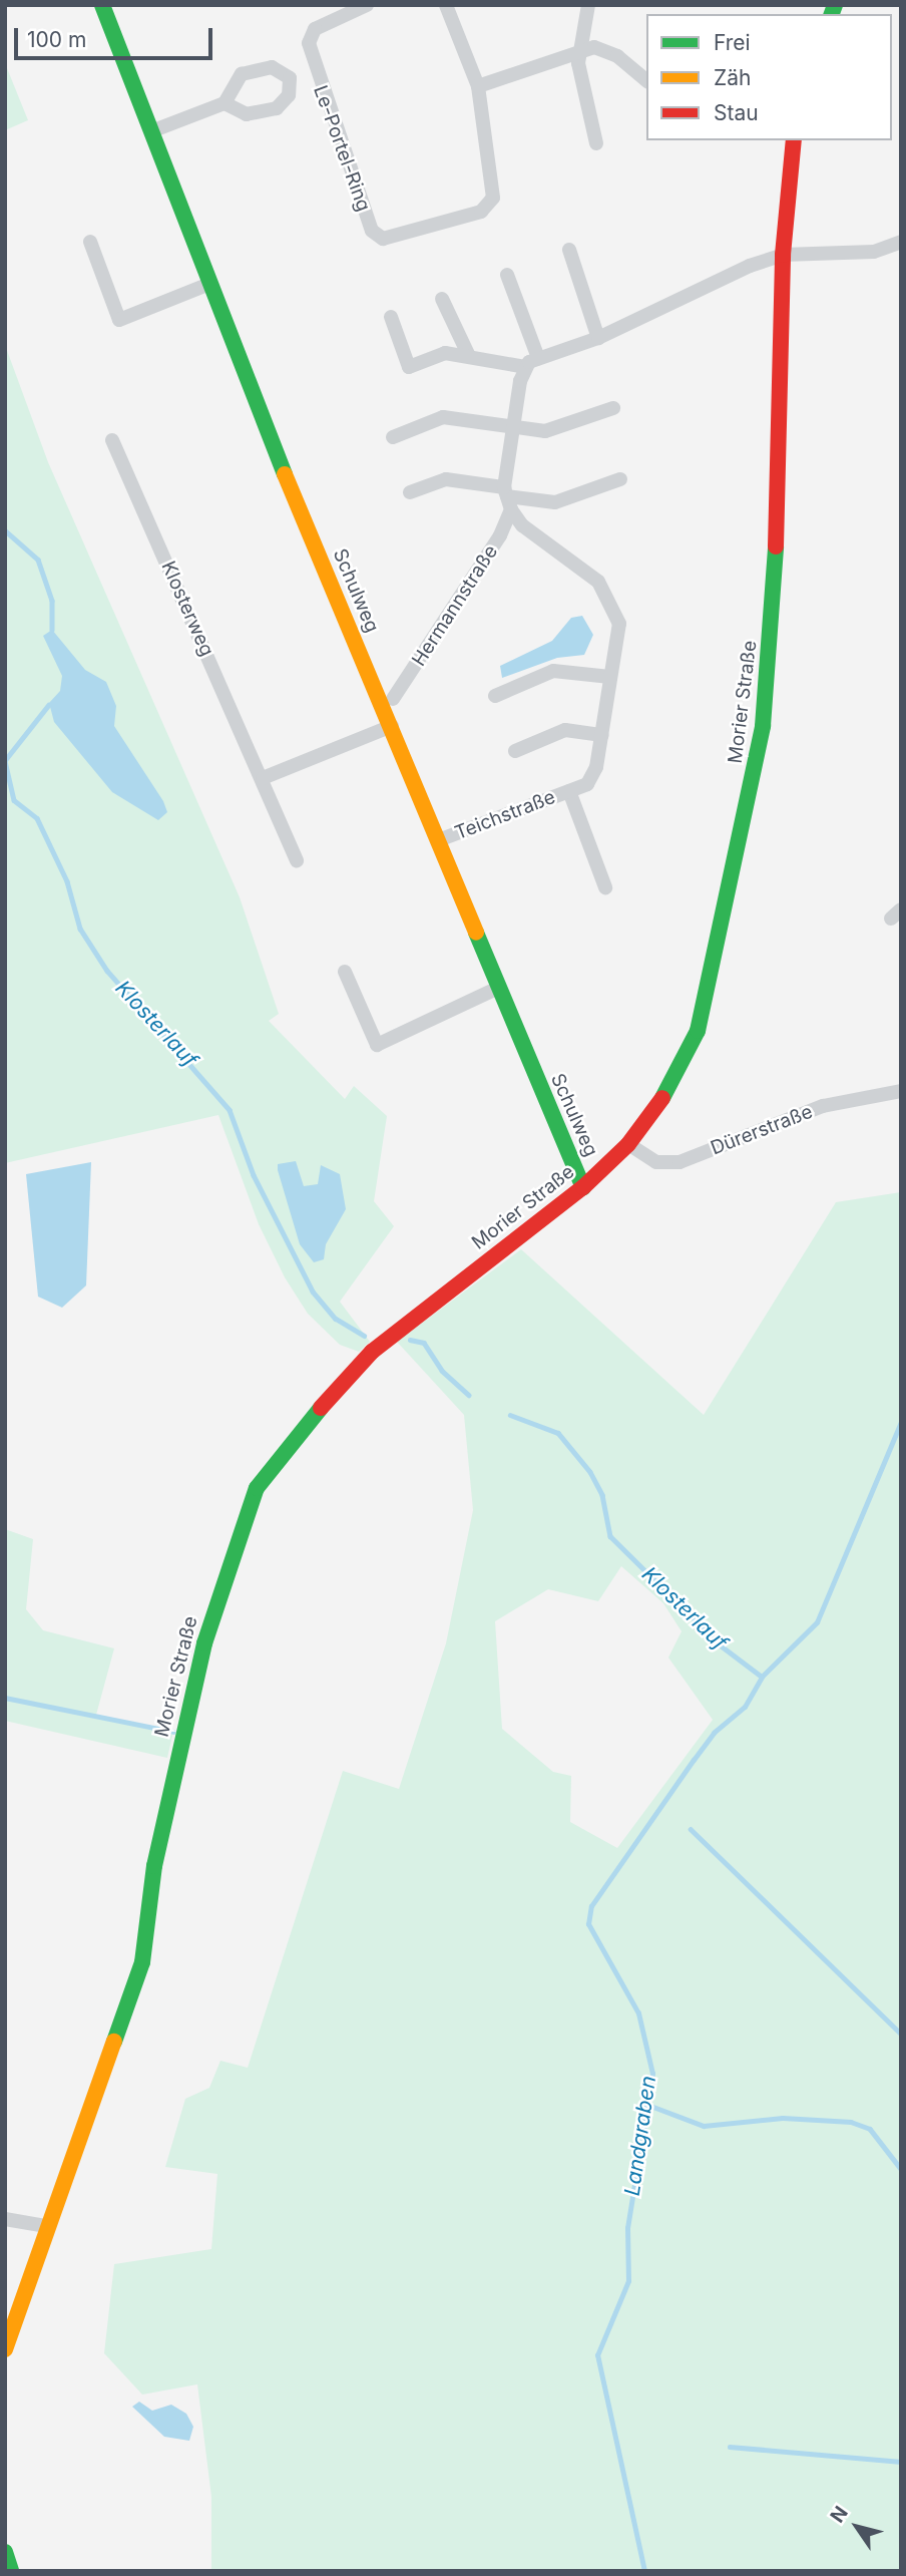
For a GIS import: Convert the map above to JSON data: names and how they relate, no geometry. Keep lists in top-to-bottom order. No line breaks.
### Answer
{"streets":{"main road":["Schulweg","Morier Straße"],"street":["Le-Portel-Ring","Hermannstraße","Klosterweg","Teichstraße","Dürerstraße"]},"crossings":[["Schulweg","Morier Straße"],["Schulweg","Teichstraße"],["Hermannstraße","Teichstraße"],["Morier Straße","Dürerstraße"]],"water":["Klosterlauf","Landgraben"],"legend":["Frei","Zäh","Stau"],"scale_bar":"100 m","north":"top left"}
